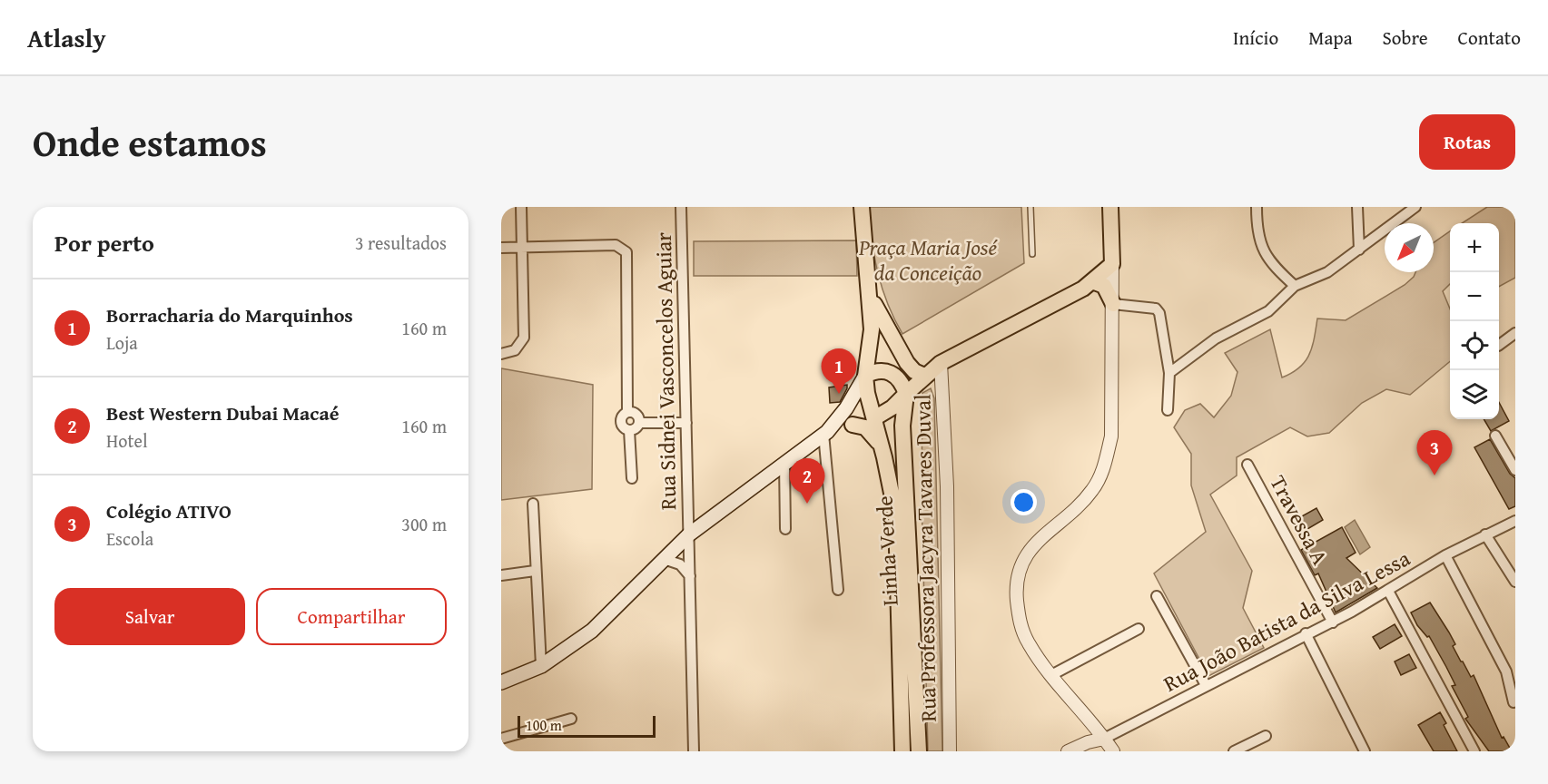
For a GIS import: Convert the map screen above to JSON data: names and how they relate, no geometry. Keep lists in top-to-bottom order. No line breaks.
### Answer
{"streets":{"highway":["Linha Verde"],"street":["Rua Sidnei Vasconcelos Aguiar","Travessa A","Rua Professora Jacyra Tavares Duval","Rua João Batista da Silva Lessa"]},"crossings":[["Travessa A","Rua João Batista da Silva Lessa"]],"parks":["Praça Maria José da Conceição"],"scale_bar":"100 m","north":"bottom left","page":{"header":"Atlasly","nav":["Início","Mapa","Sobre","Contato"],"title":"Onde estamos","buttons":["Rotas",["Salvar","Compartilhar"]],"heading":["Por perto","3 resultados"],"map_buttons":["+","−"],"list":[{"mark":"1","name":"Borracharia do Marquinhos","note":"Loja","value":"160 m"},{"mark":"2","name":"Best Western Dubai Macaé","note":"Hotel","value":"160 m"},{"mark":"3","name":"Colégio ATIVO","note":"Escola","value":"300 m"}],"pins":["1","3","2"],"scale":"100 m"}}
